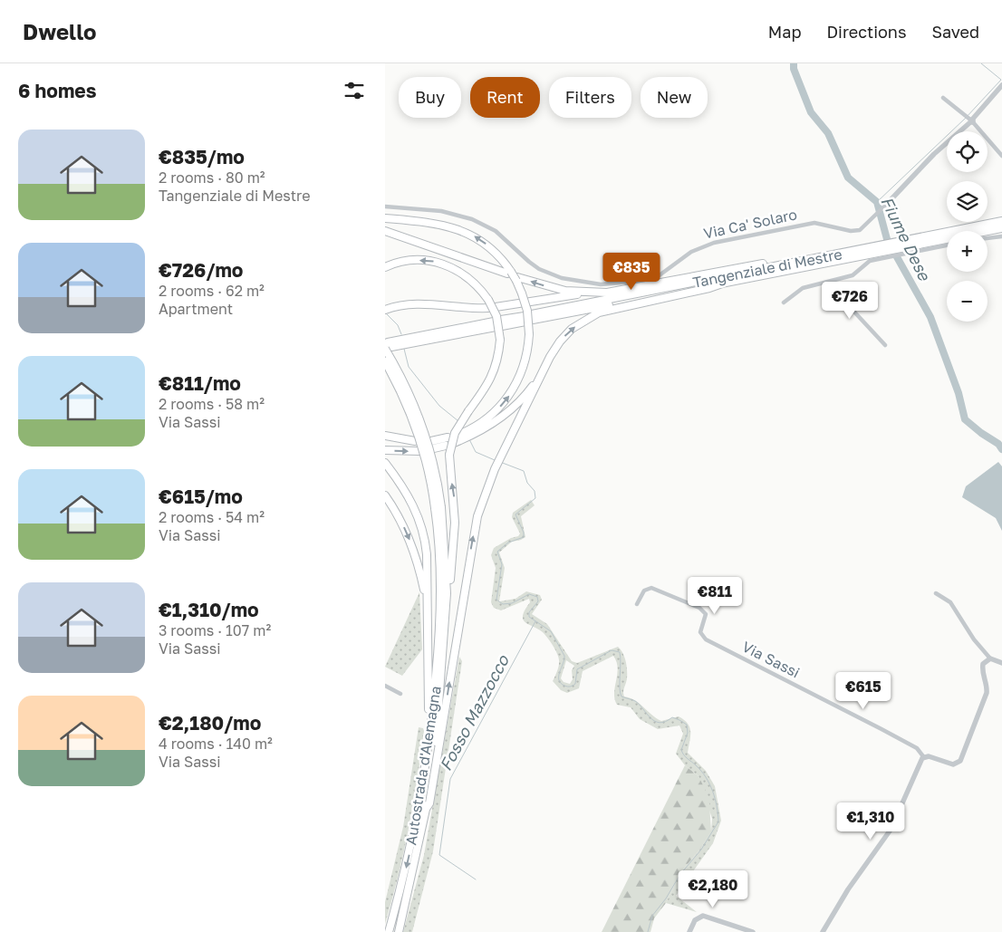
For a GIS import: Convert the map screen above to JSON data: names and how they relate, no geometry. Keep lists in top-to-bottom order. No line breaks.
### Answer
{"streets":{"highway":["Tangenziale di Mestre","Autostrada d'Alemagna"],"street":["Via Ca' Solaro","Via Sassi"]},"water":["Fiume Dese","Fosso Mazzocco"],"page":{"header":"Dwello","nav":["Map","Directions","Saved"],"heading":"6 homes","chip":["Buy","Rent","Filters","New"],"list":[{"name":"€835/mo","note":"2 rooms · 80 m² · Tangenziale di Mestre"},{"name":"€726/mo","note":"2 rooms · 62 m² · Apartment"},{"name":"€811/mo","note":"2 rooms · 58 m² · Via Sassi"},{"name":"€615/mo","note":"2 rooms · 54 m² · Via Sassi"},{"name":"€1,310/mo","note":"3 rooms · 107 m² · Via Sassi"},{"name":"€2,180/mo","note":"4 rooms · 140 m² · Via Sassi"}],"map_buttons":["+","−"],"price":["€835","€726","€811","€615","€1,310","€2,180"]}}
